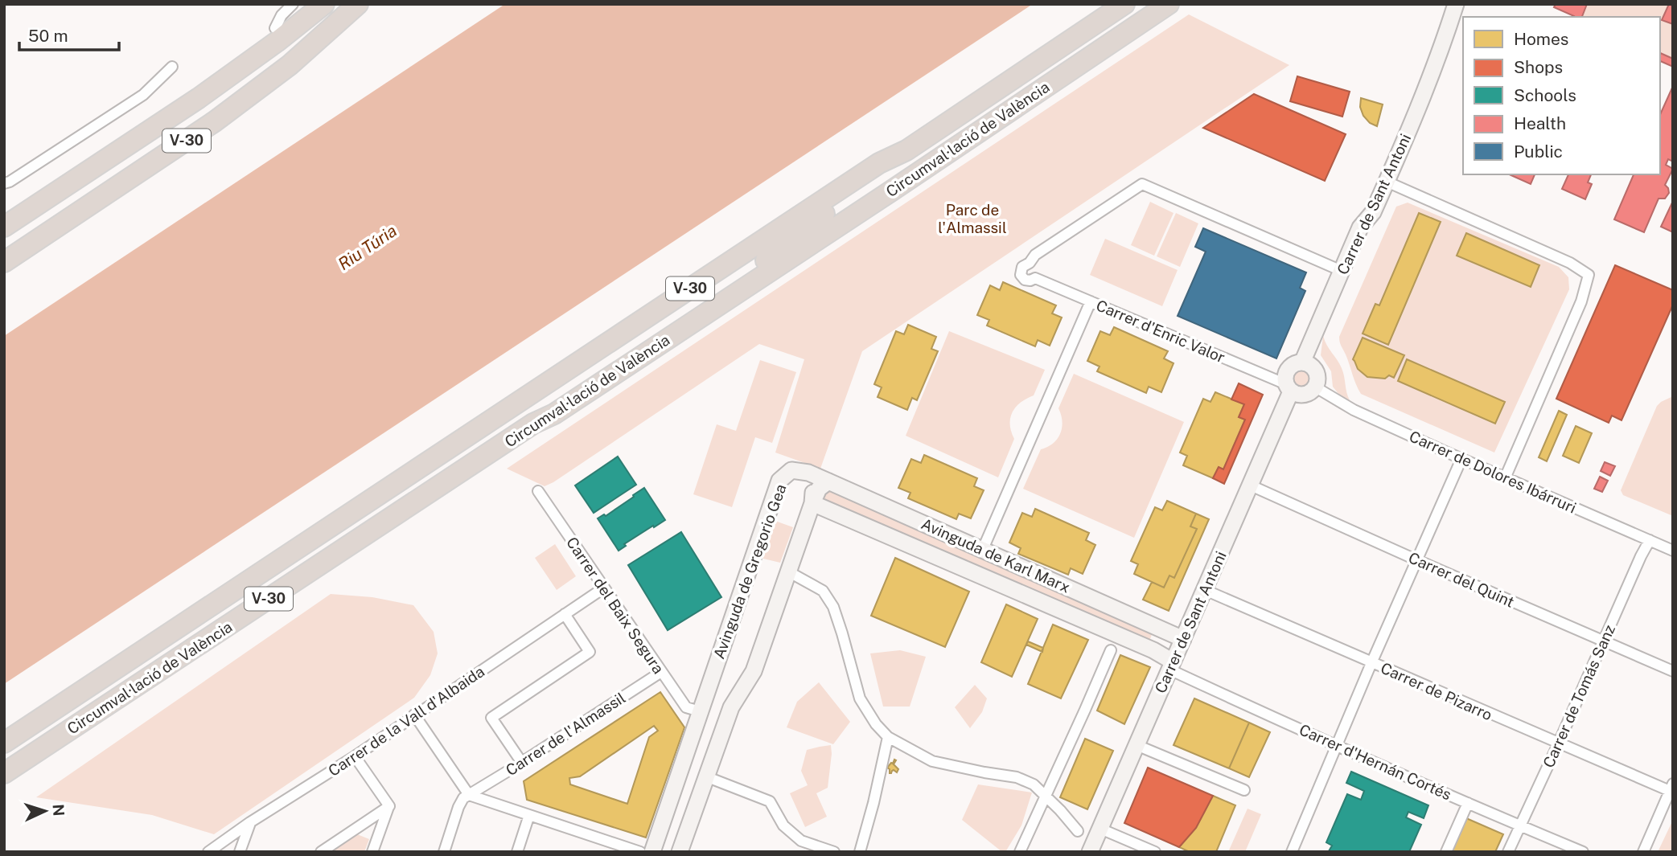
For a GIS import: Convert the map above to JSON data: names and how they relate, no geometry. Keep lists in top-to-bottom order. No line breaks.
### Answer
{"streets":{"highway":["Circumval·lació de València","V-30"],"street":["Carrer de Sant Antoni","Carrer d'Enric Valor","Carrer de Dolores Ibárruri","Avinguda de Karl Marx","Avinguda de Gregorio Gea","Carrer del Quint","Carrer del Baix Segura","Carrer de Pizarro","Carrer de Tomás Sanz","Carrer de la Vall d'Albaida","Carrer de l'Almassil","Carrer d'Hernán Cortés"]},"crossings":[["Carrer de Sant Antoni","Carrer d'Enric Valor"],["Carrer de Sant Antoni","Carrer de Dolores Ibárruri"],["Carrer de Sant Antoni","Avinguda de Karl Marx"],["Carrer de Sant Antoni","Carrer del Quint"],["Carrer de Sant Antoni","Carrer de Pizarro"],["Carrer de Sant Antoni","Carrer d'Hernán Cortés"],["Carrer d'Enric Valor","Carrer de Dolores Ibárruri"],["Carrer de Dolores Ibárruri","Carrer de Tomás Sanz"],["Avinguda de Karl Marx","Avinguda de Gregorio Gea"],["Avinguda de Karl Marx","Carrer d'Hernán Cortés"],["Avinguda de Gregorio Gea","Carrer del Baix Segura"],["Carrer del Quint","Carrer de Tomás Sanz"],["Carrer del Baix Segura","Carrer de la Vall d'Albaida"],["Carrer del Baix Segura","Carrer de l'Almassil"],["Carrer de Pizarro","Carrer de Tomás Sanz"],["Carrer de Tomás Sanz","Carrer d'Hernán Cortés"]],"water":["Riu Túria"],"parks":["Parc de l'Almassil"],"legend":["Homes","Shops","Schools","Health","Public"],"scale_bar":"50 m","north":"right"}
